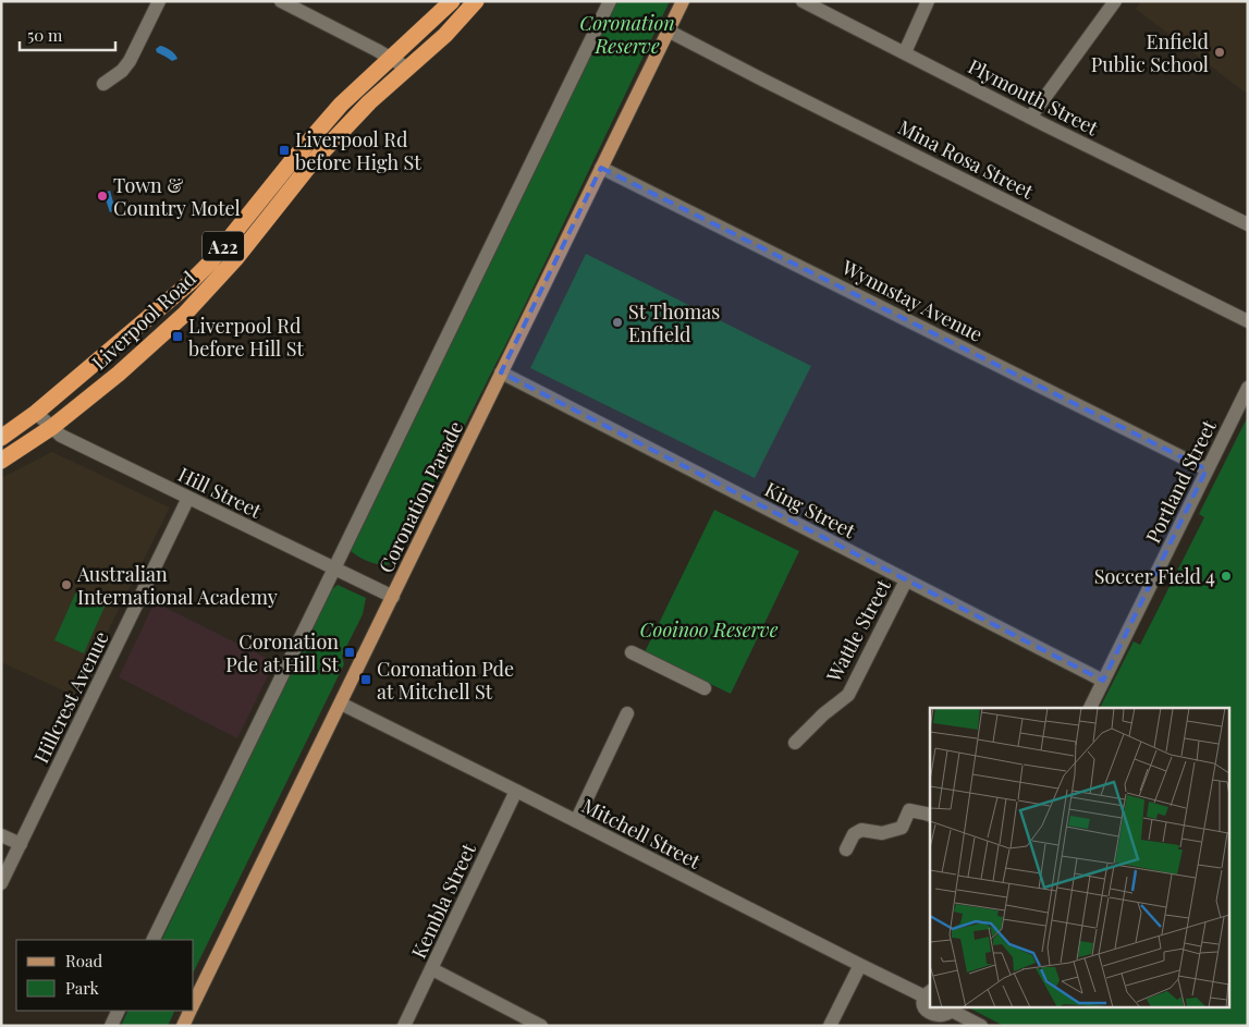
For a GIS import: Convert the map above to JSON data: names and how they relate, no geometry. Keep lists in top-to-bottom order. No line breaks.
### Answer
{"streets":{"highway":["A22","Liverpool Road"],"main road":["Coronation Parade"],"street":["Plymouth Street","Mina Rosa Street","Wynnstay Avenue","Portland Street","Hill Street","King Street","Wattle Street","Hillcrest Avenue","Mitchell Street","Kembla Street"]},"crossings":[["Mina Rosa Street","Coronation Parade"],["Wynnstay Avenue","Portland Street"],["Wynnstay Avenue","Coronation Parade"],["Liverpool Road","Hill Street"],["Portland Street","King Street"],["Hill Street","Coronation Parade"],["Hill Street","Hillcrest Avenue"],["Coronation Parade","King Street"],["Coronation Parade","Mitchell Street"],["King Street","Wattle Street"],["Mitchell Street","Kembla Street"]],"parks":["Coronation Reserve","Cooinoo Reserve"],"places":{"other":["Enfield Public School","Town & Country Motel","St Thomas Enfield","Soccer Field 4","Australian International Academy"],"transit":["Liverpool Rd before High St","Liverpool Rd before Hill St","Coronation Pde at Hill St","Coronation Pde at Mitchell St"]},"legend":["Road","Park"],"scale_bar":"50 m"}
